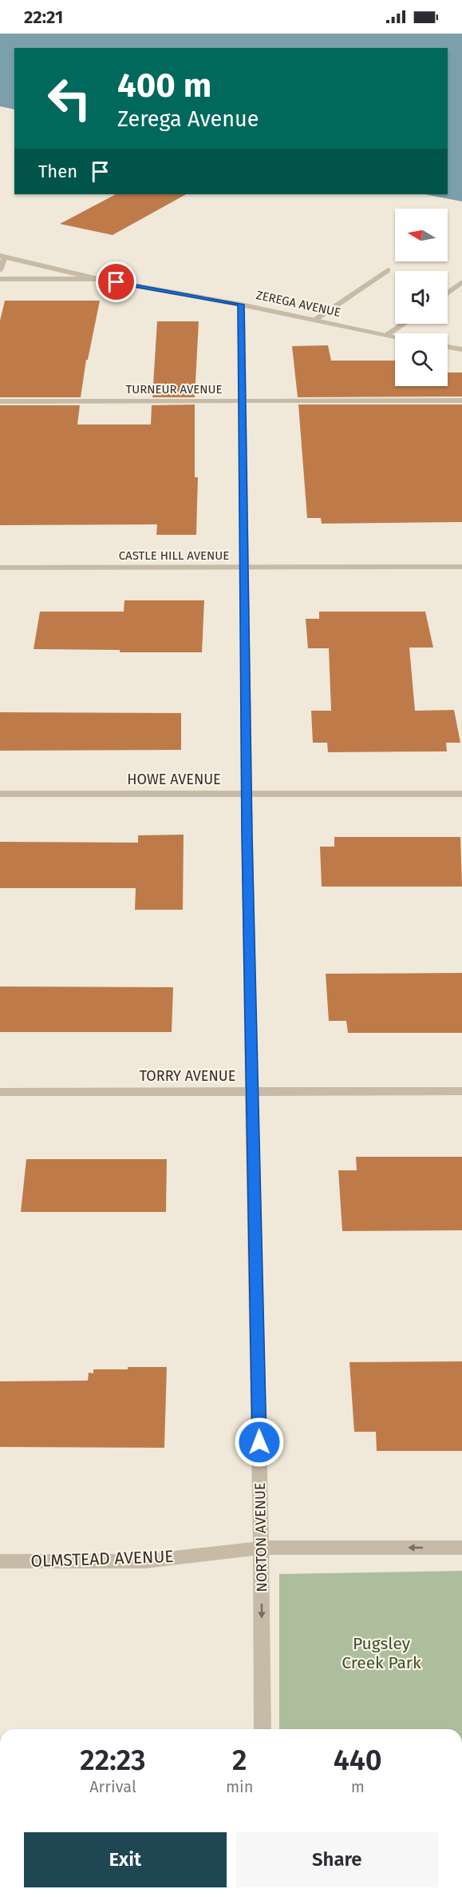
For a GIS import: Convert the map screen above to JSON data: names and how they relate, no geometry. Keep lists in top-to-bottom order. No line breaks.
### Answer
{"streets":{"street":["ZEREGA AVENUE","TURNEUR AVENUE","CASTLE HILL AVENUE","HOWE AVENUE","TORRY AVENUE","NORTON AVENUE","OLMSTEAD AVENUE"]},"crossings":[["ZEREGA AVENUE","NORTON AVENUE"],["TURNEUR AVENUE","NORTON AVENUE"],["CASTLE HILL AVENUE","NORTON AVENUE"],["HOWE AVENUE","NORTON AVENUE"],["TORRY AVENUE","NORTON AVENUE"],["NORTON AVENUE","OLMSTEAD AVENUE"]],"one_way":["OLMSTEAD AVENUE"],"parks":["Pugsley Creek Park"],"north":"left","page":{"status":"22:21","turn":["400 m","Zerega Avenue"],"then":"Then","eta":["22:23","Arrival","2","min","440","m"],"buttons":["Exit","Share"]}}
